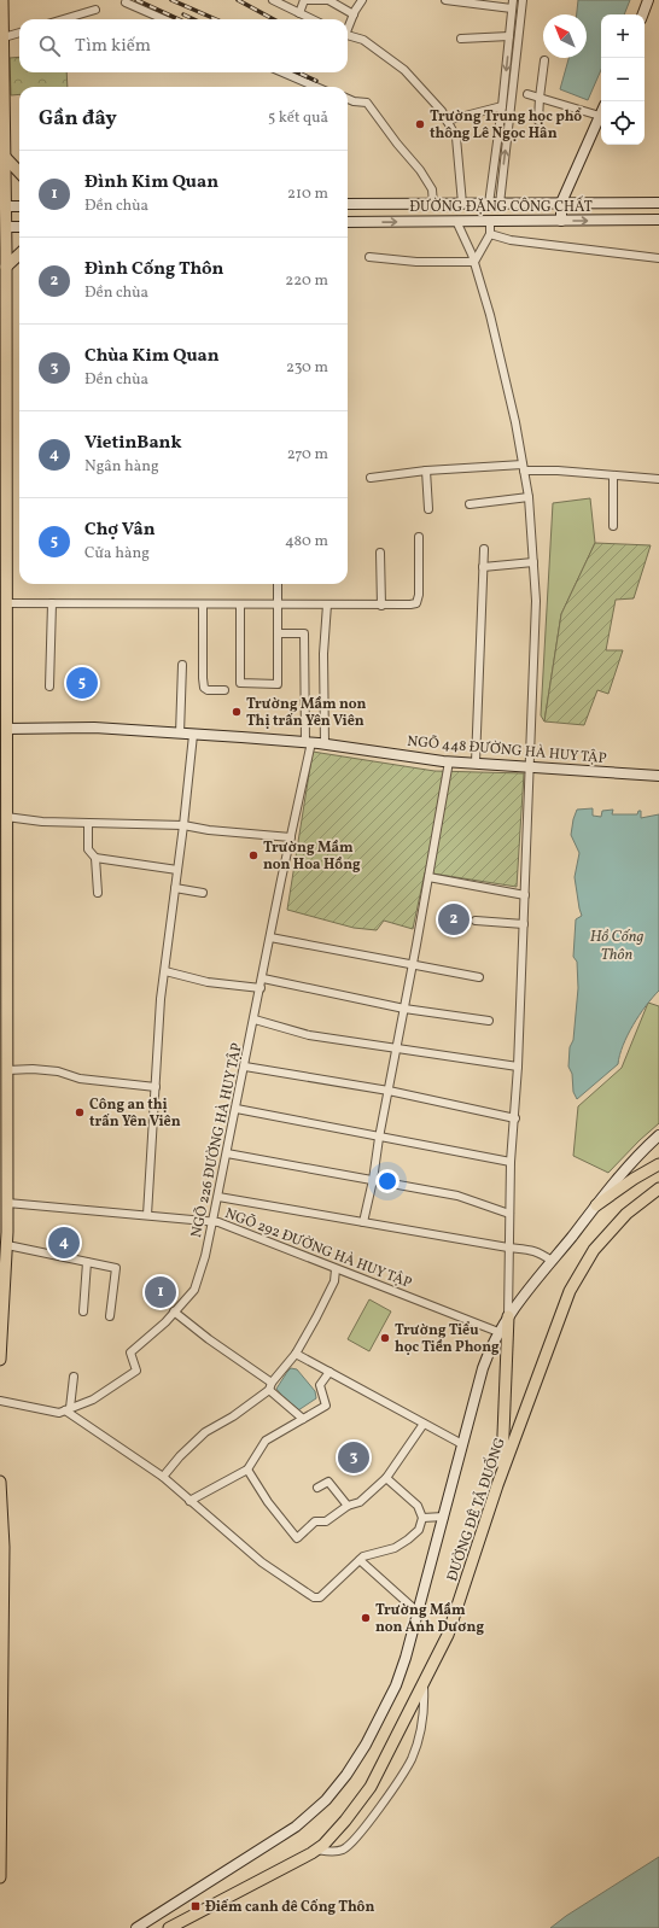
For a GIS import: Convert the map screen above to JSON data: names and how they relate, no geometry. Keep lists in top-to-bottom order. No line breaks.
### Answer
{"streets":{"main road":["ĐƯỜNG ĐÊ TẢ ĐUỐNG"],"street":["ĐƯỜNG ĐẶNG CÔNG CHẤT","NGÕ 448 ĐƯỜNG HÀ HUY TẬP","NGÕ 226 ĐƯỜNG HÀ HUY TẬP","NGÕ 292 ĐƯỜNG HÀ HUY TẬP"]},"crossings":[["NGÕ 448 ĐƯỜNG HÀ HUY TẬP","NGÕ 226 ĐƯỜNG HÀ HUY TẬP"],["NGÕ 226 ĐƯỜNG HÀ HUY TẬP","NGÕ 292 ĐƯỜNG HÀ HUY TẬP"]],"water":["Hồ Cống Thôn"],"places":{"other":["Trường Trung học phổ thông Lê Ngọc Hân","Trường Mầm non Thị trấn Yên Viên","Trường Mầm non Hoa Hồng","Công an thị trấn Yên Viên","Trường Tiểu học Tiền Phong","Trường Mầm non Ánh Dương"],"transit":["Điếm canh đê Cống Thôn"]},"north":"top left","page":{"map_buttons":["+","−"],"search":"Tìm kiếm","heading":["Gần đây","5 kết quả"],"list":[{"mark":"1","name":"Đình Kim Quan","note":"Đền chùa","value":"210 m"},{"mark":"2","name":"Đình Cống Thôn","note":"Đền chùa","value":"220 m"},{"mark":"3","name":"Chùa Kim Quan","note":"Đền chùa","value":"230 m"},{"mark":"4","name":"VietinBank","note":"Ngân hàng","value":"270 m"},{"mark":"5","name":"Chợ Vân","note":"Cửa hàng","value":"480 m"}],"pins":["5","2","4","1","3"]}}
